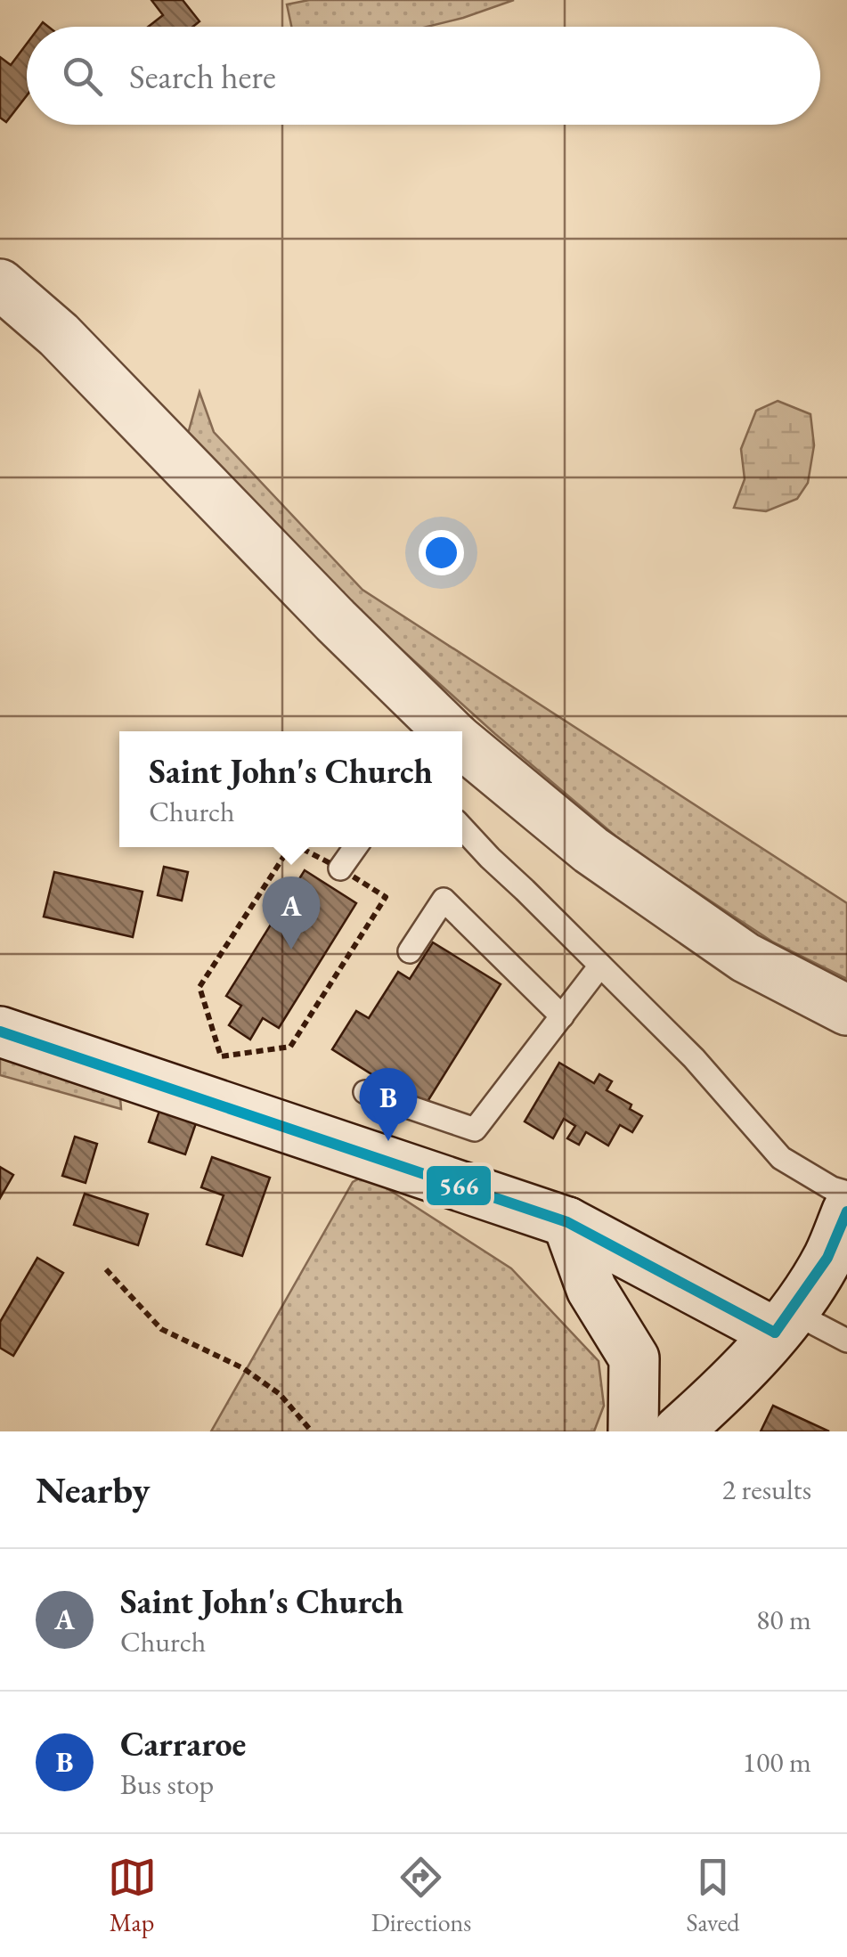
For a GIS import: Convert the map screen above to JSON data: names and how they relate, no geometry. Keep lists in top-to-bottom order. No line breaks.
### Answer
{"lines":["transit line 566"],"page":{"search":"Search here","popup":["Saint John's Church","Church"],"pins":["A","B"],"heading":["Nearby","2 results"],"list":[{"mark":"A","name":"Saint John's Church","note":"Church","value":"80 m"},{"mark":"B","name":"Carraroe","note":"Bus stop","value":"100 m"}],"nav":["Map","Directions","Saved"]}}
